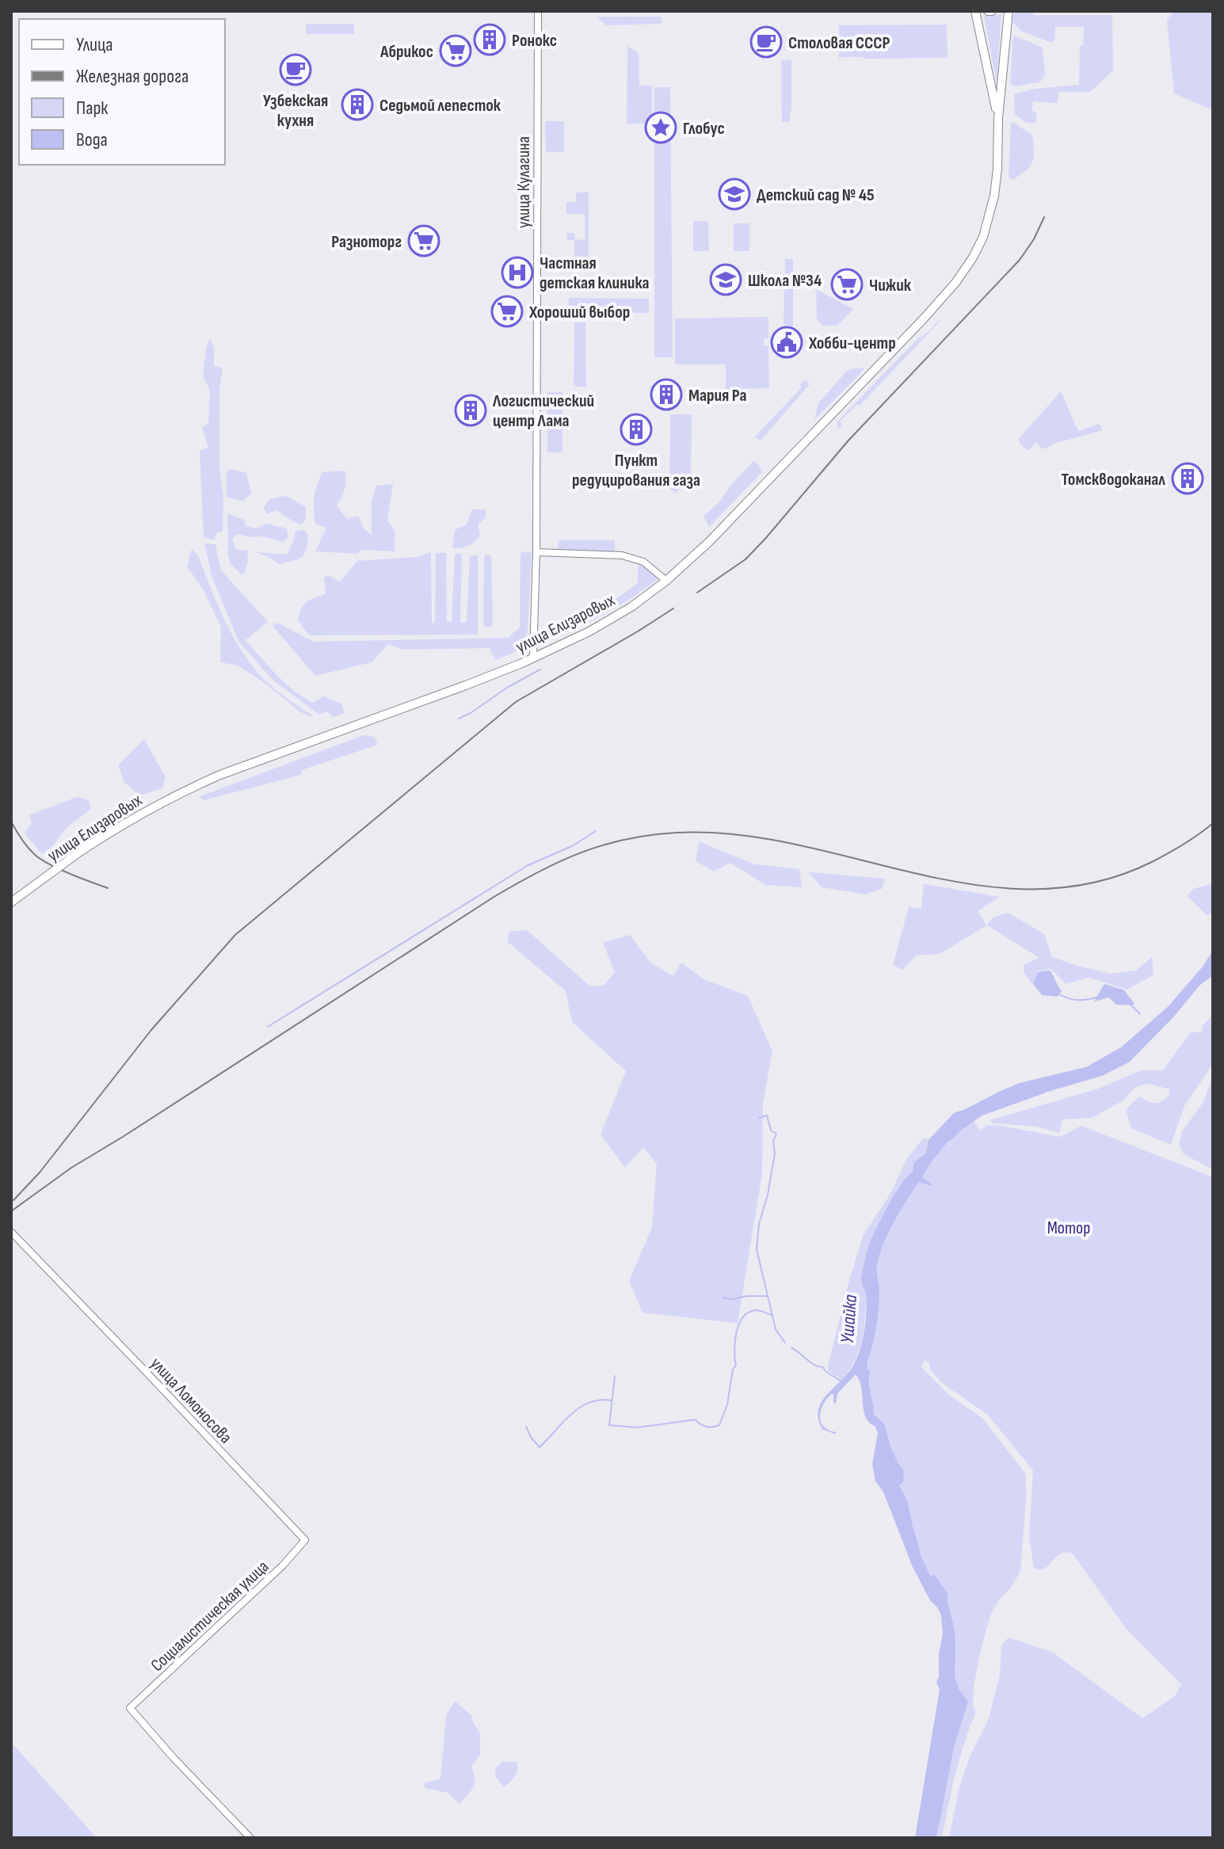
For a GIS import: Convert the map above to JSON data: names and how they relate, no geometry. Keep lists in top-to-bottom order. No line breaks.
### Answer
{"streets":{"main road":["улица Елизаровых"],"street":["улица Кулагина","улица Ломоносова","Социалистическая улица"]},"crossings":[["улица Кулагина","улица Елизаровых"],["улица Ломоносова","Социалистическая улица"]],"water":["Ушайка"],"parks":["Мотор"],"places":{"building":["Ронокс","Седьмой лепесток","Мария Ра","Логистический центр Лама","Пункт редуцирования газа","Томскводоканал"],"cafe":["Столовая СССР","Узбекская кухня"],"supermarket":["Абрикос","Разноторг","Чижик","Хороший выбор"],"place":["Глобус"],"school or university":["Детский сад № 45","Школа №34"],"hospital":["Частная детская клиника"],"public building":["Хобби-центр"]},"legend":["Улица","Железная дорога","Парк","Вода"]}
